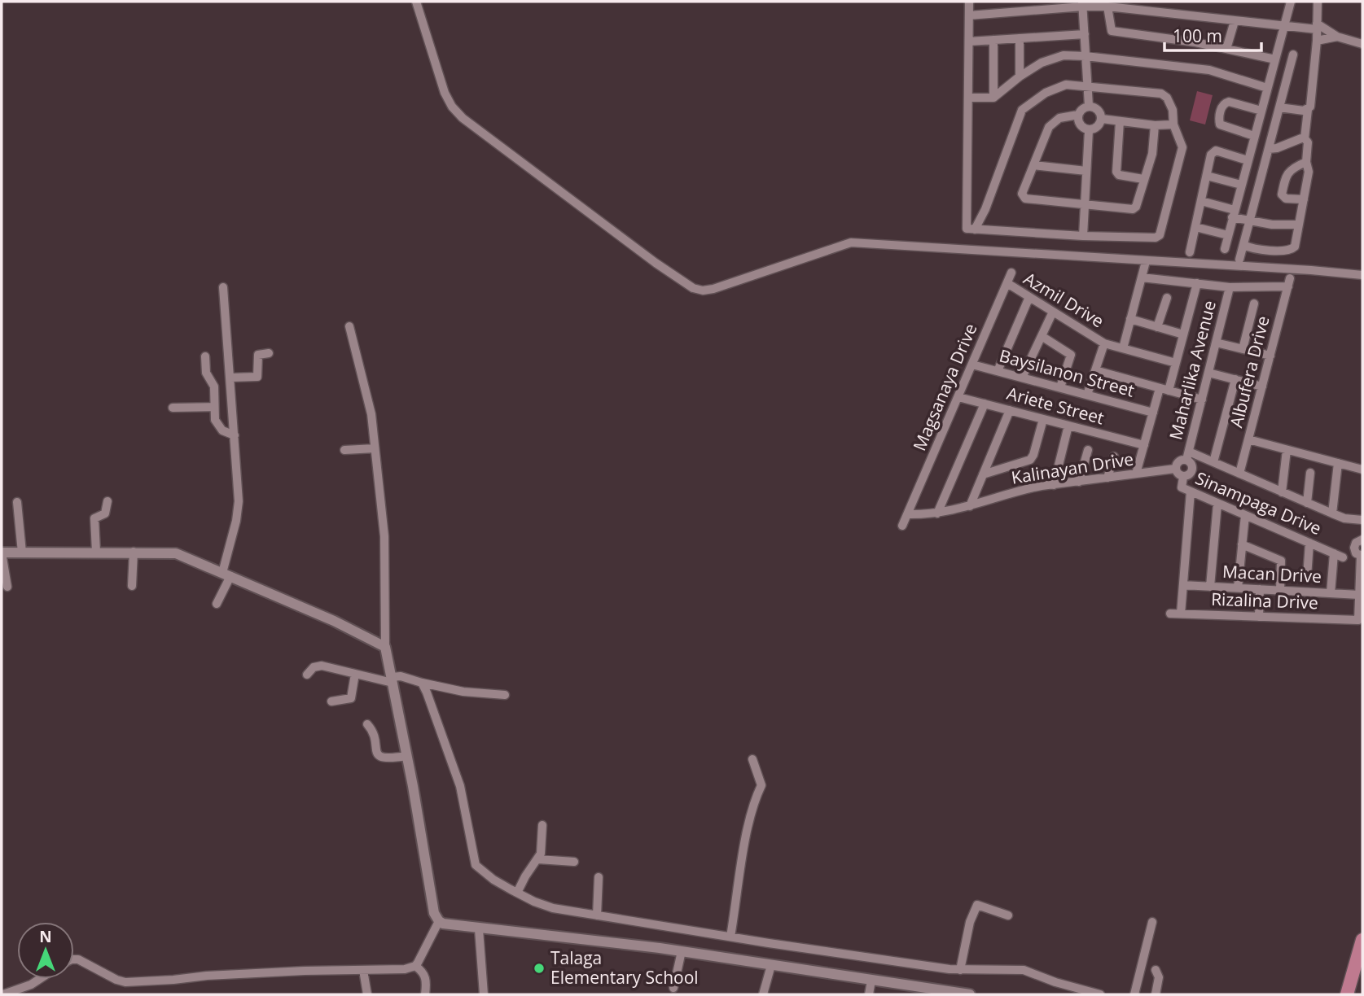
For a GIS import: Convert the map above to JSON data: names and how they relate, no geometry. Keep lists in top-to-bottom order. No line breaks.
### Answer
{"streets":{"street":["Azmil Drive","Maharlika Avenue","Albufera Drive","Baysilanon Street","Magsanaya Drive","Ariete Street","Kalinayan Drive","Sinampaga Drive","Macan Drive","Rizalina Drive"]},"crossings":[["Azmil Drive","Magsanaya Drive"],["Maharlika Avenue","Albufera Drive"],["Maharlika Avenue","Kalinayan Drive"],["Maharlika Avenue","Sinampaga Drive"],["Baysilanon Street","Magsanaya Drive"],["Magsanaya Drive","Ariete Street"],["Magsanaya Drive","Kalinayan Drive"],["Kalinayan Drive","Sinampaga Drive"],["Sinampaga Drive","Macan Drive"],["Macan Drive","Rizalina Drive"]],"places":["Talaga Elementary School"],"scale_bar":"100 m","north":"top"}
